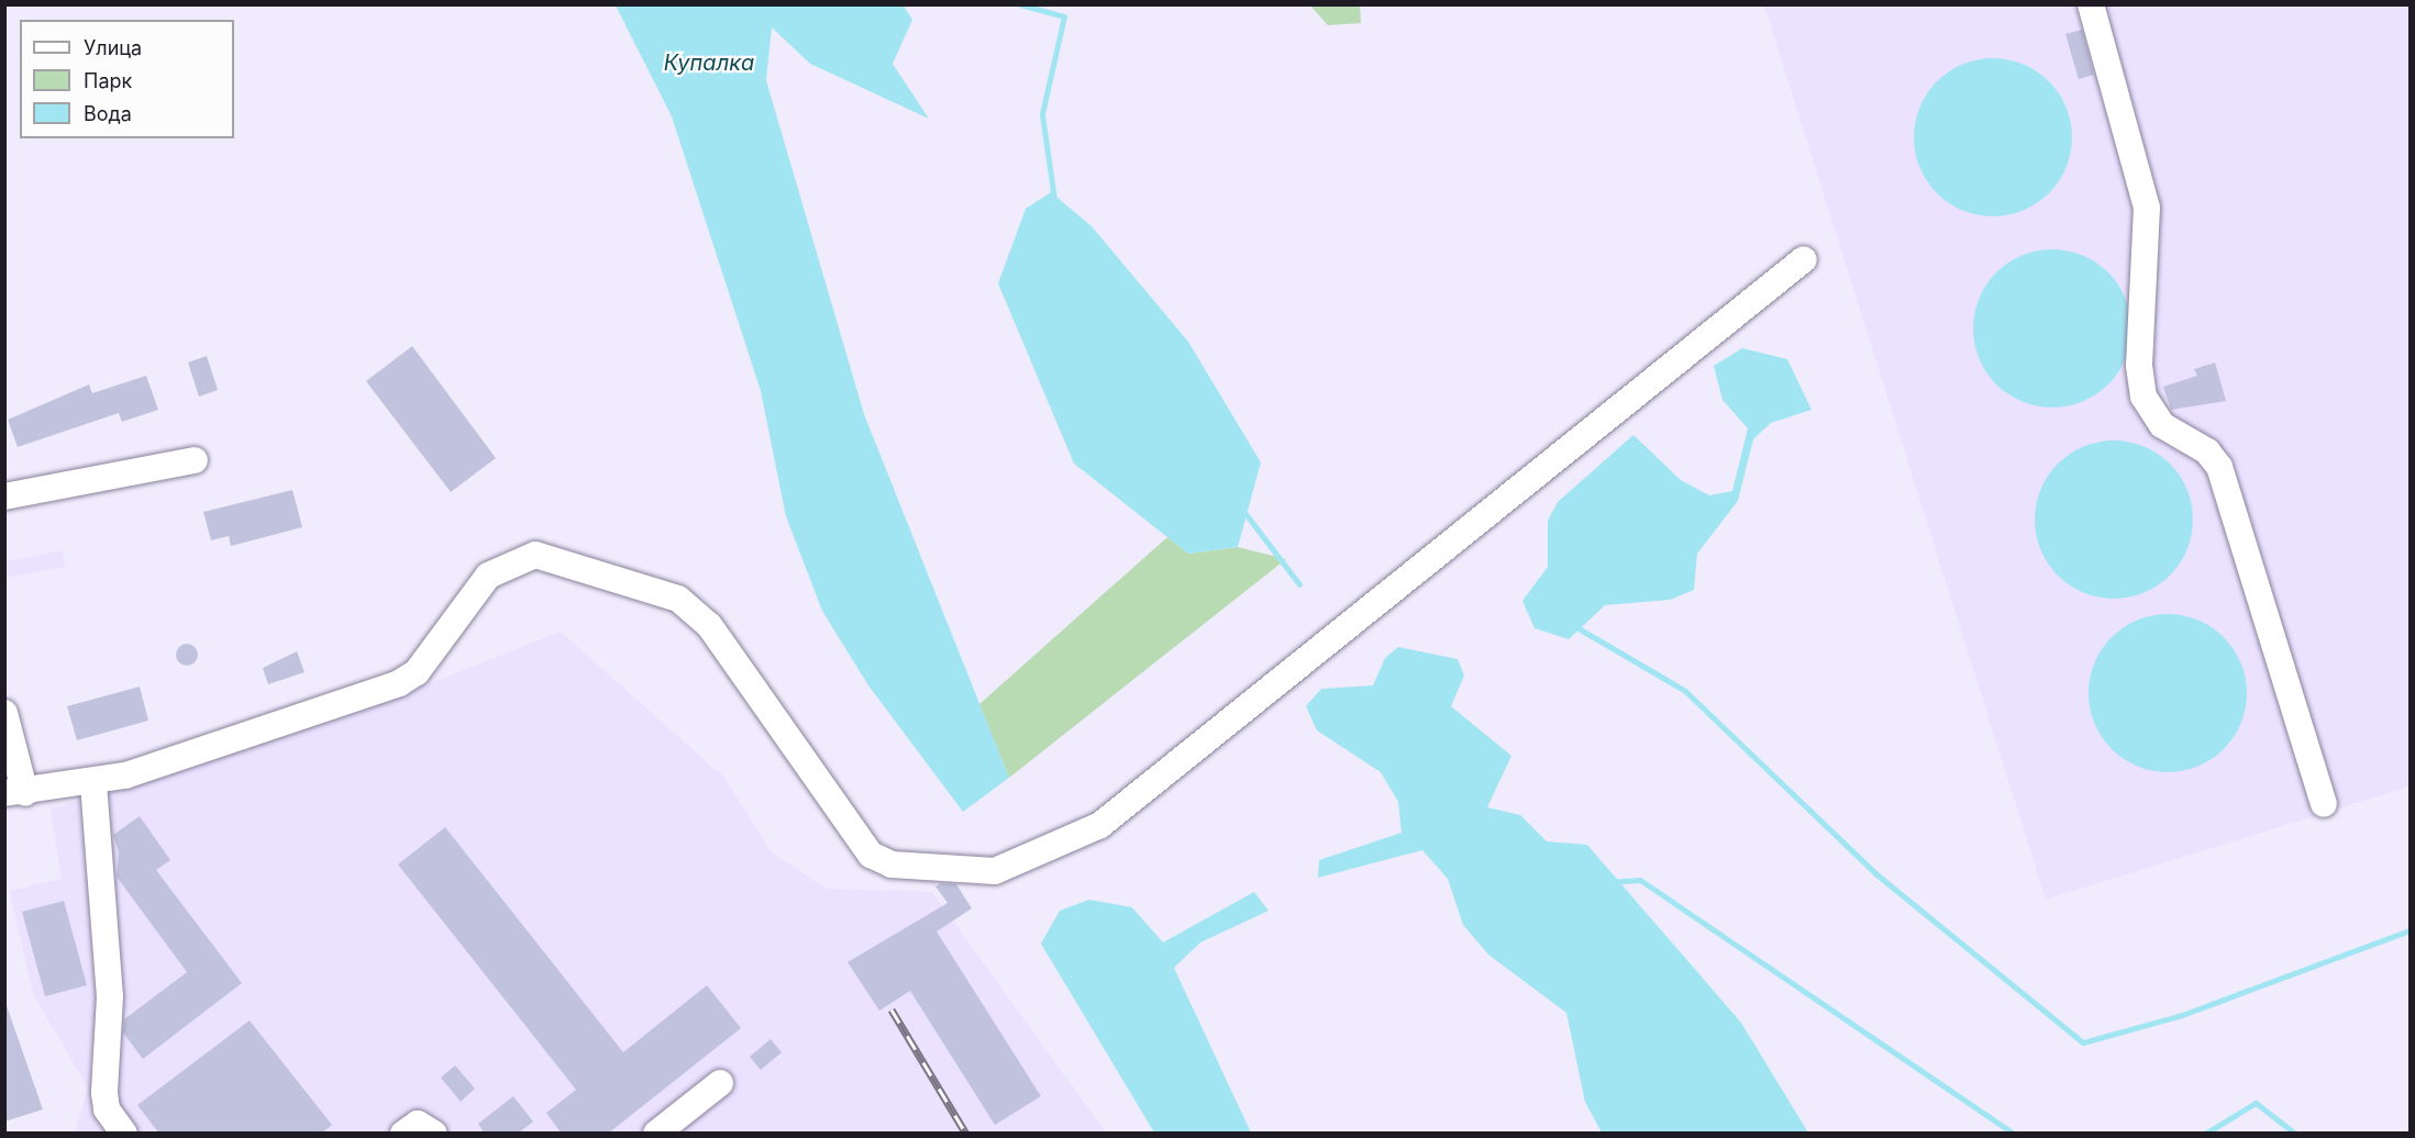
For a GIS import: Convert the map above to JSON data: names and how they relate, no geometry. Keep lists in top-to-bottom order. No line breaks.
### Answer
{"water":["Купалка"],"legend":["Улица","Парк","Вода"]}
